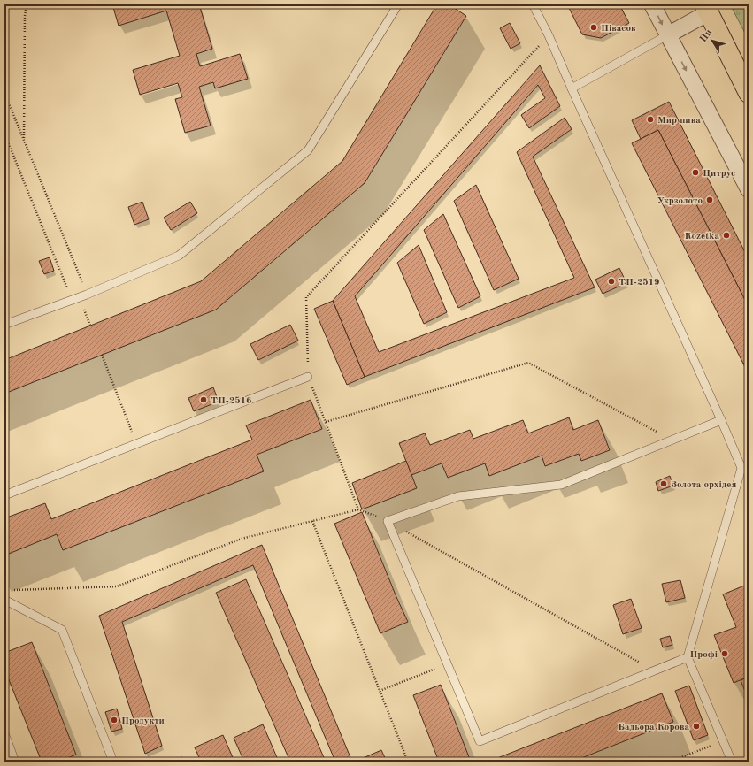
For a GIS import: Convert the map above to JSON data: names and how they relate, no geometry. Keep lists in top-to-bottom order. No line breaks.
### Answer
{"places":["Півасов","Мир пива","Цитрус","Укрзолото","Rozetka","ТП-2519","ТП-2516","Золота орхідея","Профі","Продукти","Бадьора Корова"],"north":"top left"}
